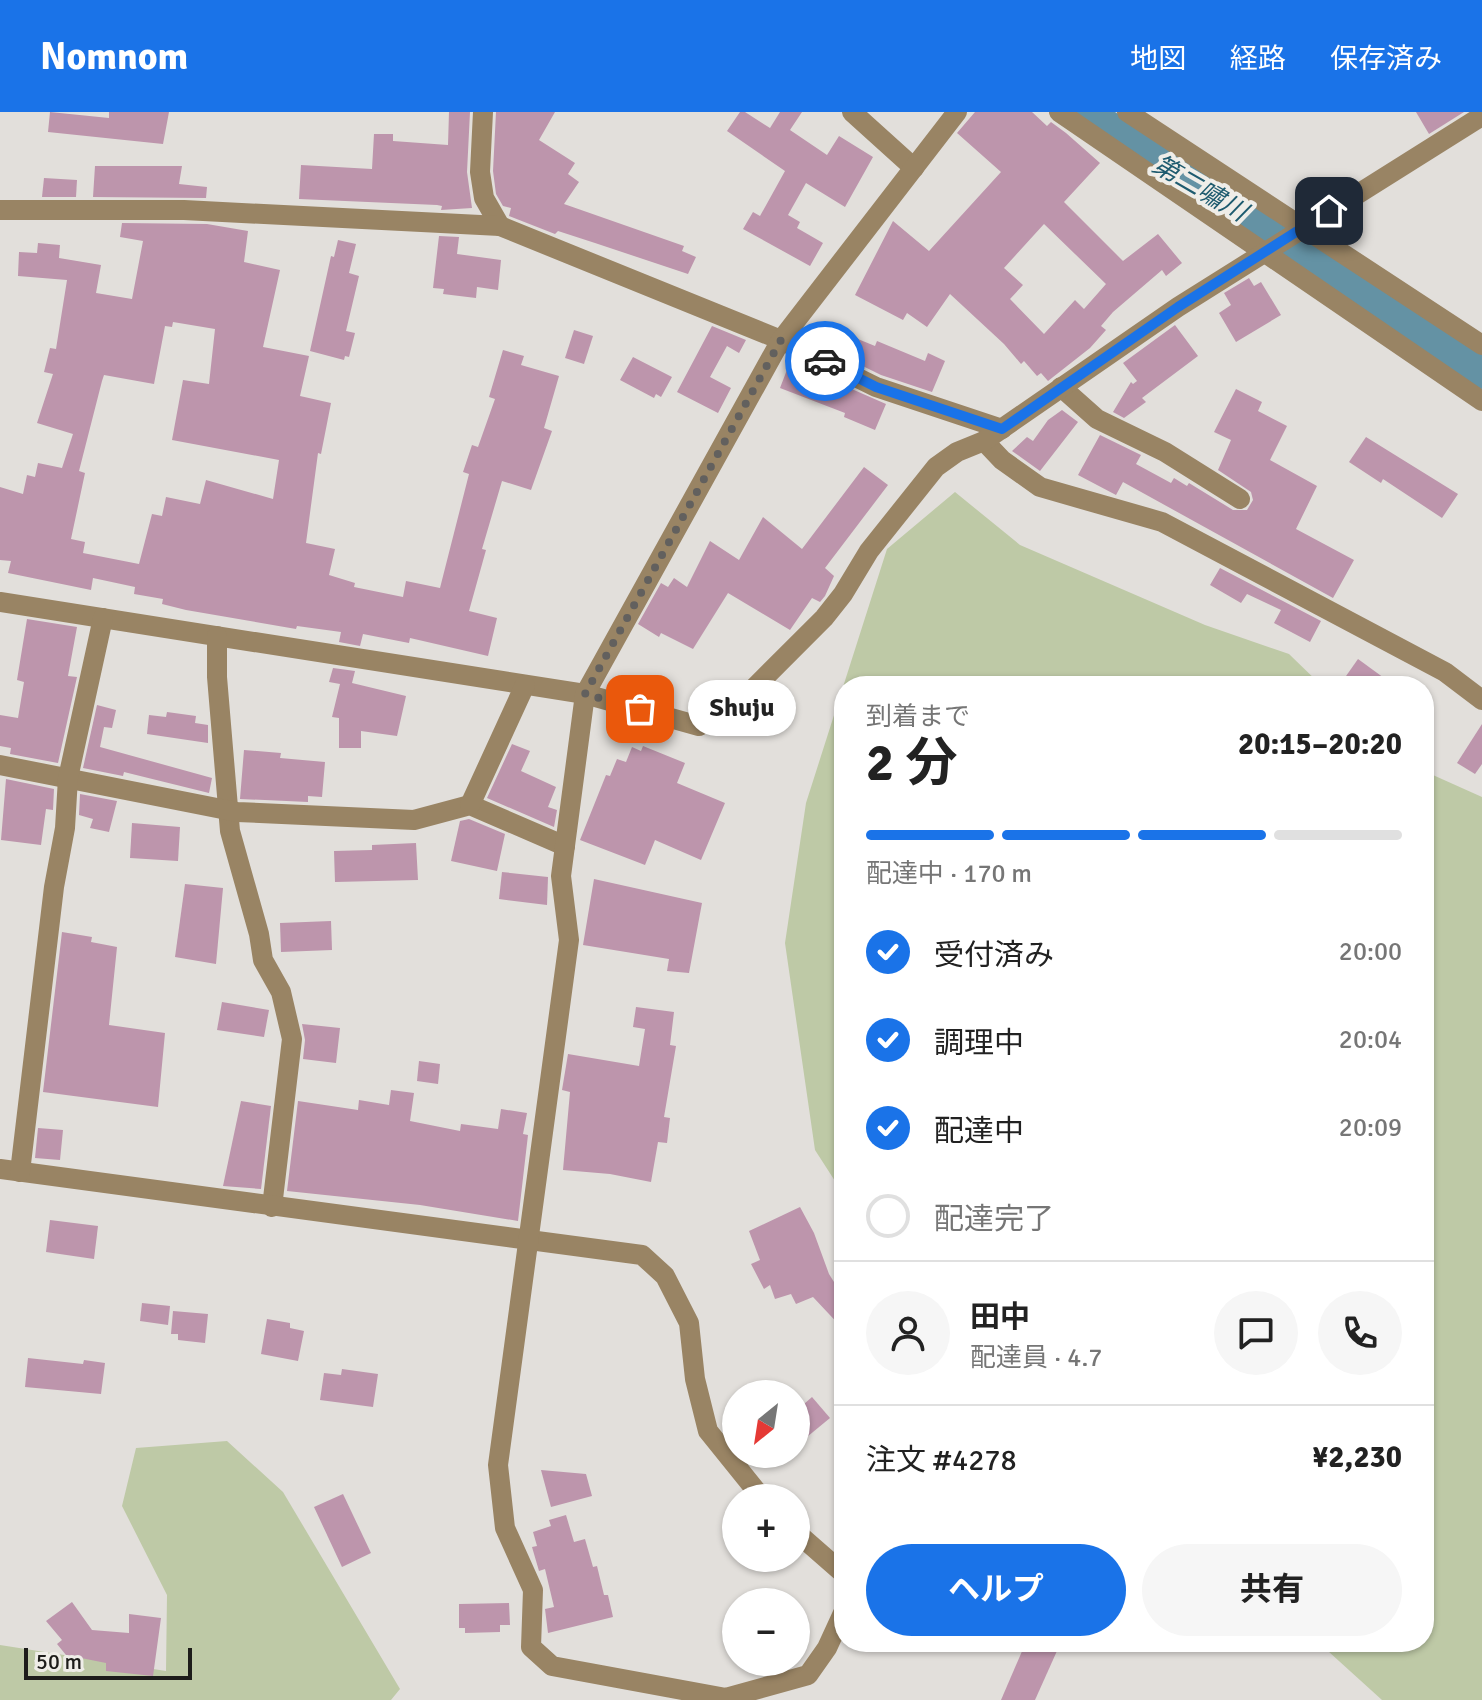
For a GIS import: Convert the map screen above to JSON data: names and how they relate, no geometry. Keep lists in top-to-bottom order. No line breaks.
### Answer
{"water":["第二嘯川"],"places":["Shuju"],"scale_bar":"50 m","north":"bottom left","page":{"header":"Nomnom","nav":["地図","経路","保存済み"],"heading":["2 分","到着まで","20:15–20:20"],"panel":["田中","配達員 · 4.7","注文 #4278","¥2,230"],"bubble":"Shuju","bar":"配達中 · 170 m","list":[["受付済み","20:00"],["調理中","20:04"],["配達中","20:09"],"配達完了"],"map_buttons":["+","−"],"buttons":["ヘルプ","共有"],"scale":"50 m"}}
